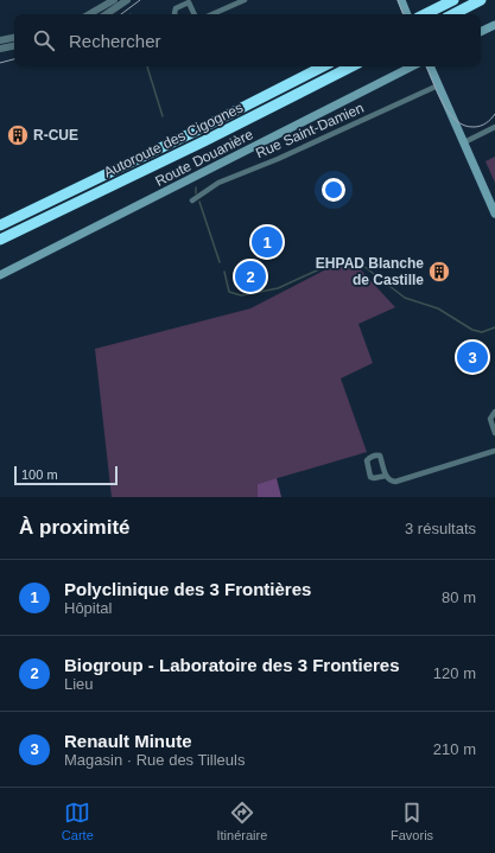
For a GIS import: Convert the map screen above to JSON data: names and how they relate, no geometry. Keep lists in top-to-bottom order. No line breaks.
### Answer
{"streets":{"highway":["Autoroute des Cigognes"],"main road":["Route Douanière"],"street":["Rue Saint-Damien"]},"places":{"building":["R-CUE","EHPAD Blanche de Castille"]},"scale_bar":"100 m","page":{"search":"Rechercher","pins":["1","2","3"],"scale":"100 m","heading":["À proximité","3 résultats"],"list":[{"mark":"1","name":"Polyclinique des 3 Frontières","note":"Hôpital","value":"80 m"},{"mark":"2","name":"Biogroup - Laboratoire des 3 Frontieres","note":"Lieu","value":"120 m"},{"mark":"3","name":"Renault Minute","note":"Magasin · Rue des Tilleuls","value":"210 m"}],"nav":["Carte","Itinéraire","Favoris"]}}
